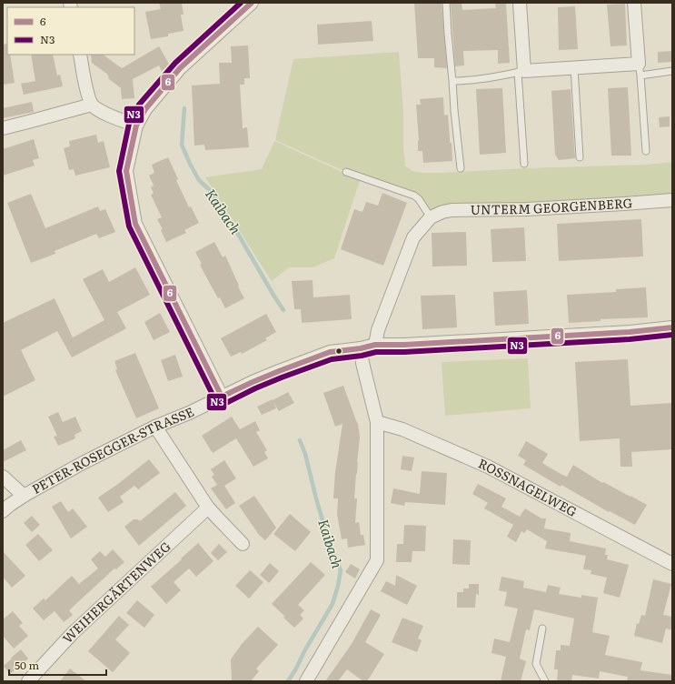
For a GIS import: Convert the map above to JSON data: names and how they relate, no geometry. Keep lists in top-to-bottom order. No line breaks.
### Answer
{"streets":{"street":["UNTERM GEORGENBERG","PETER-ROSEGGER-STRASSE","ROSSNAGELWEG","WEIHERGÄRTENWEG"]},"crossings":[["UNTERM GEORGENBERG","PETER-ROSEGGER-STRASSE"]],"water":["Kaibach"],"lines":["transit line 6","transit line N3"],"legend":["6","N3"],"scale_bar":"50 m"}
